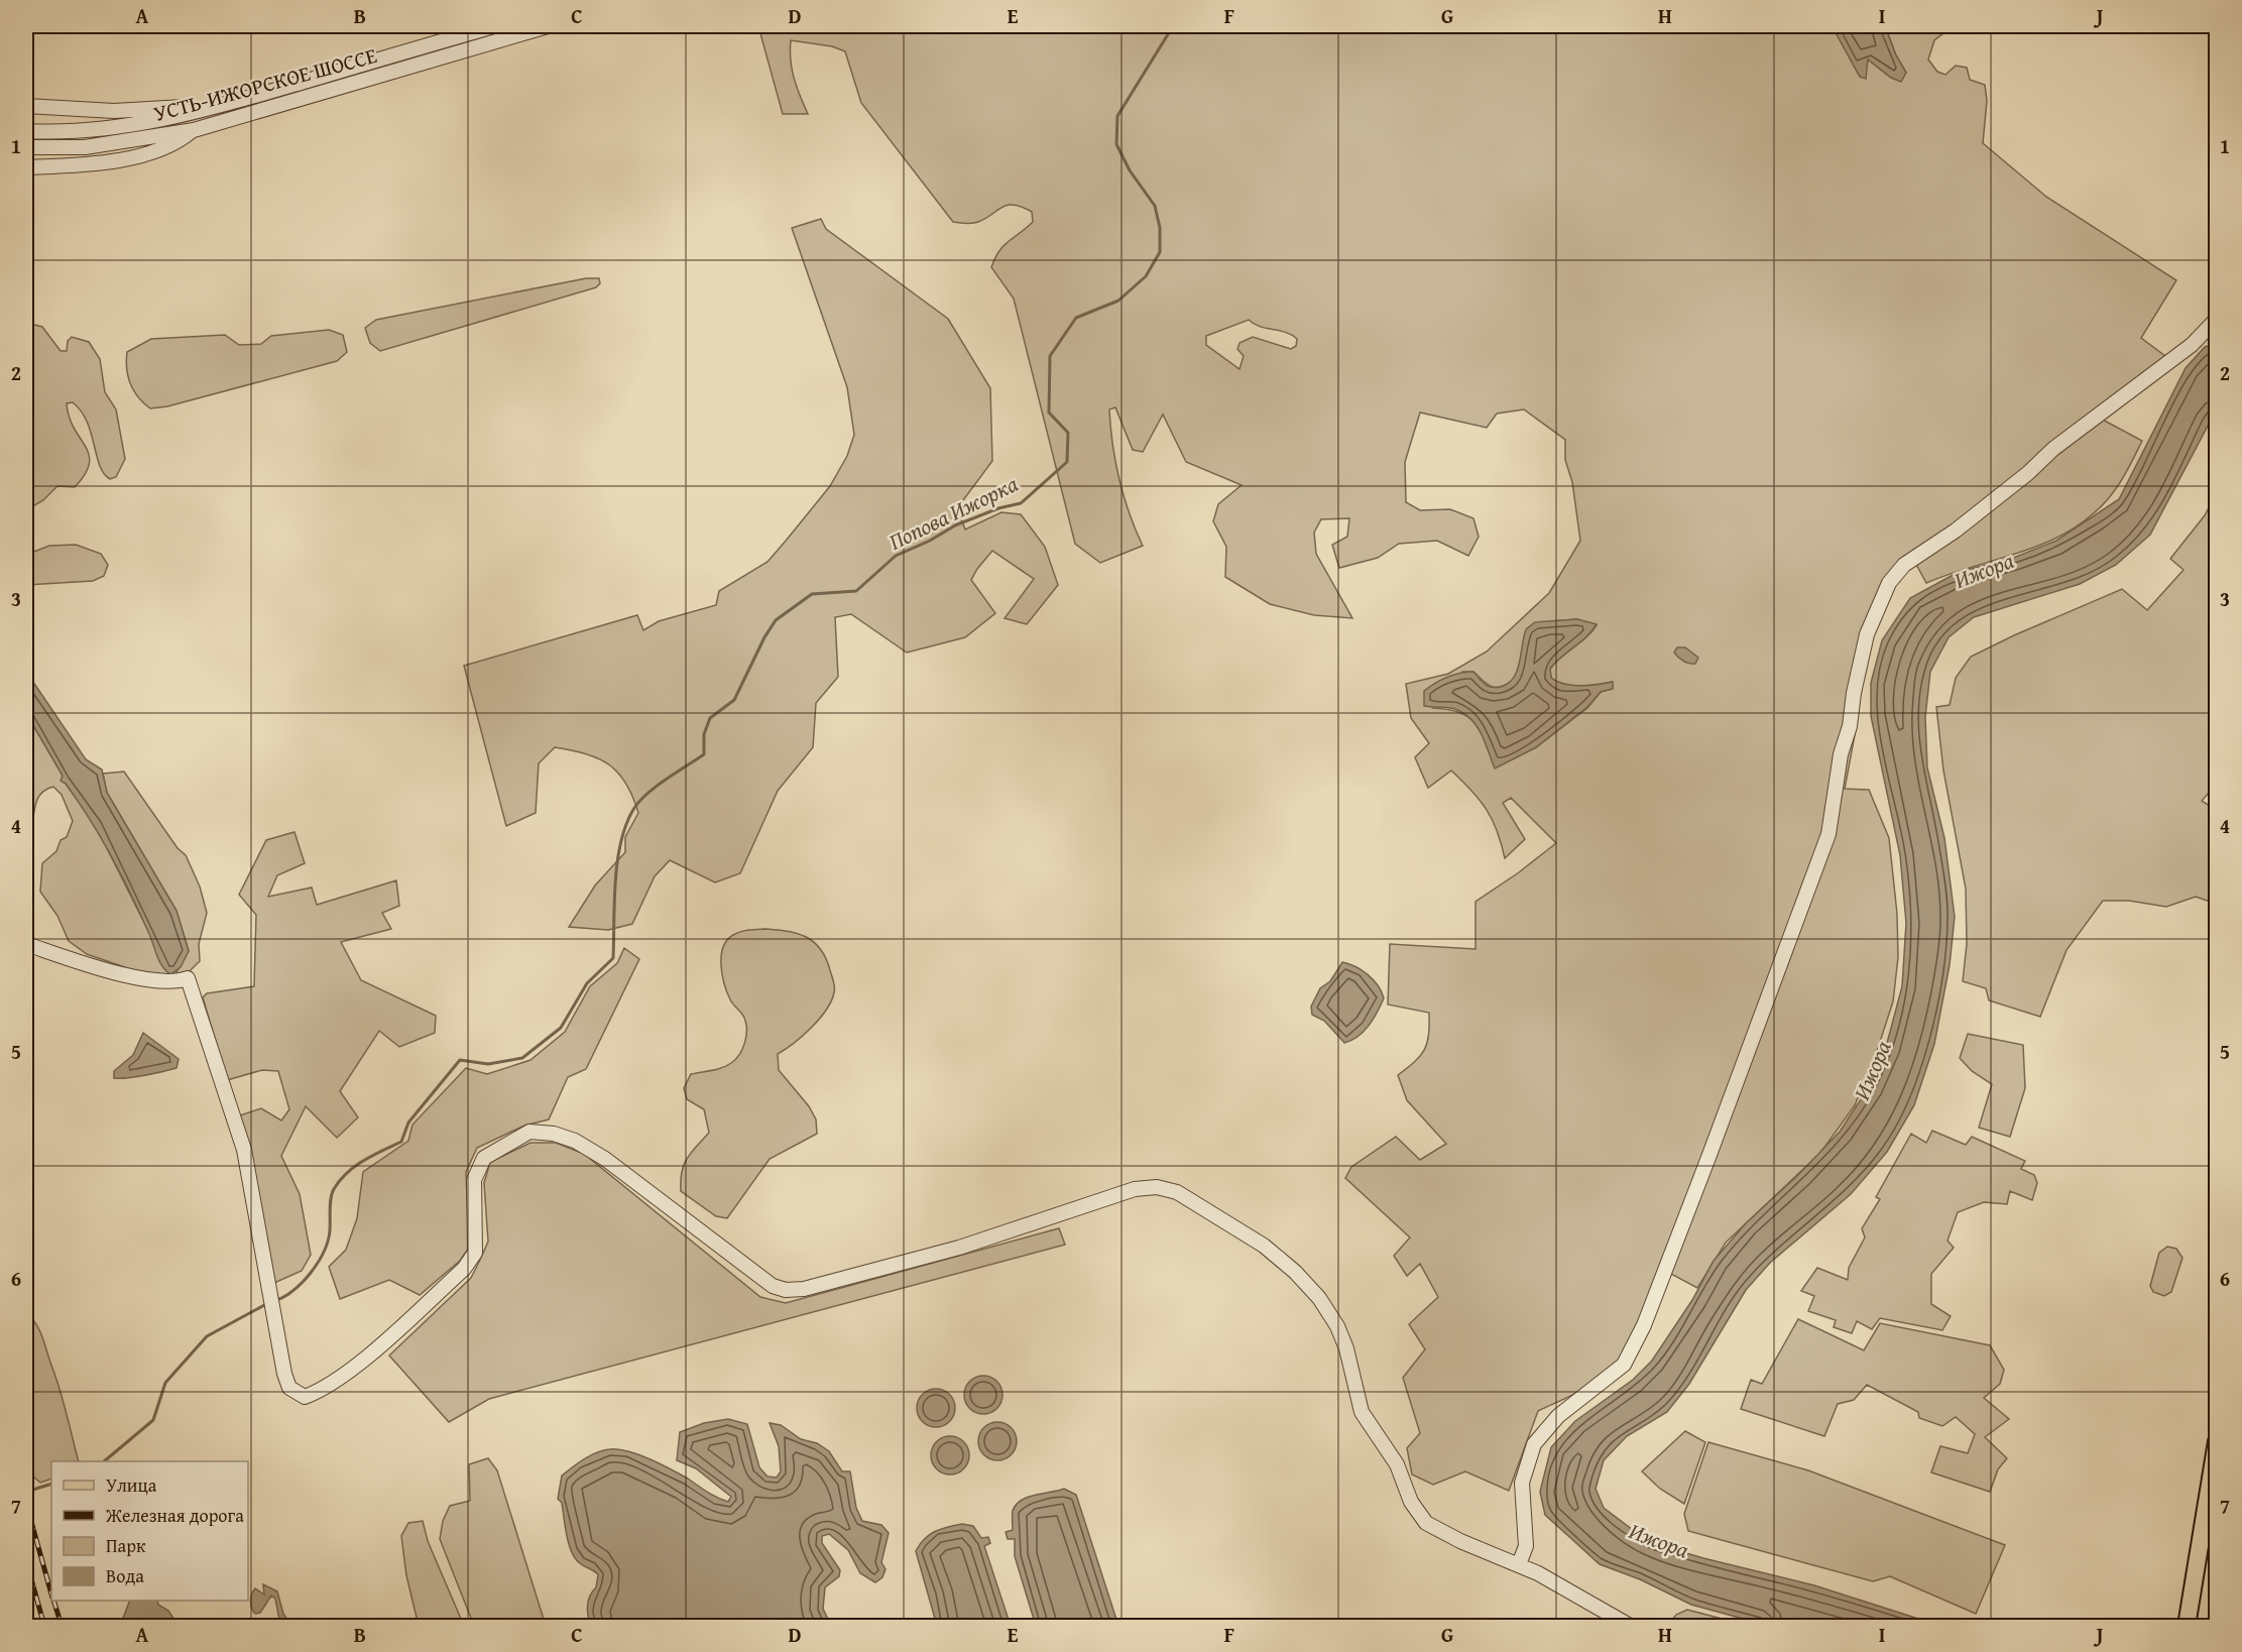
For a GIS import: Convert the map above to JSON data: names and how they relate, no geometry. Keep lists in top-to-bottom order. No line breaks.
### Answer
{"streets":{"street":["УСТЬ-ИЖОРСКОЕ ШОССЕ"]},"water":["Попова Ижорка","Ижора"],"legend":["Улица","Железная дорога","Парк","Вода"],"grid":{"columns":["A","B","C","D","E","F","G","H","I","J"],"rows":["1","2","3","4","5","6","7"]}}
